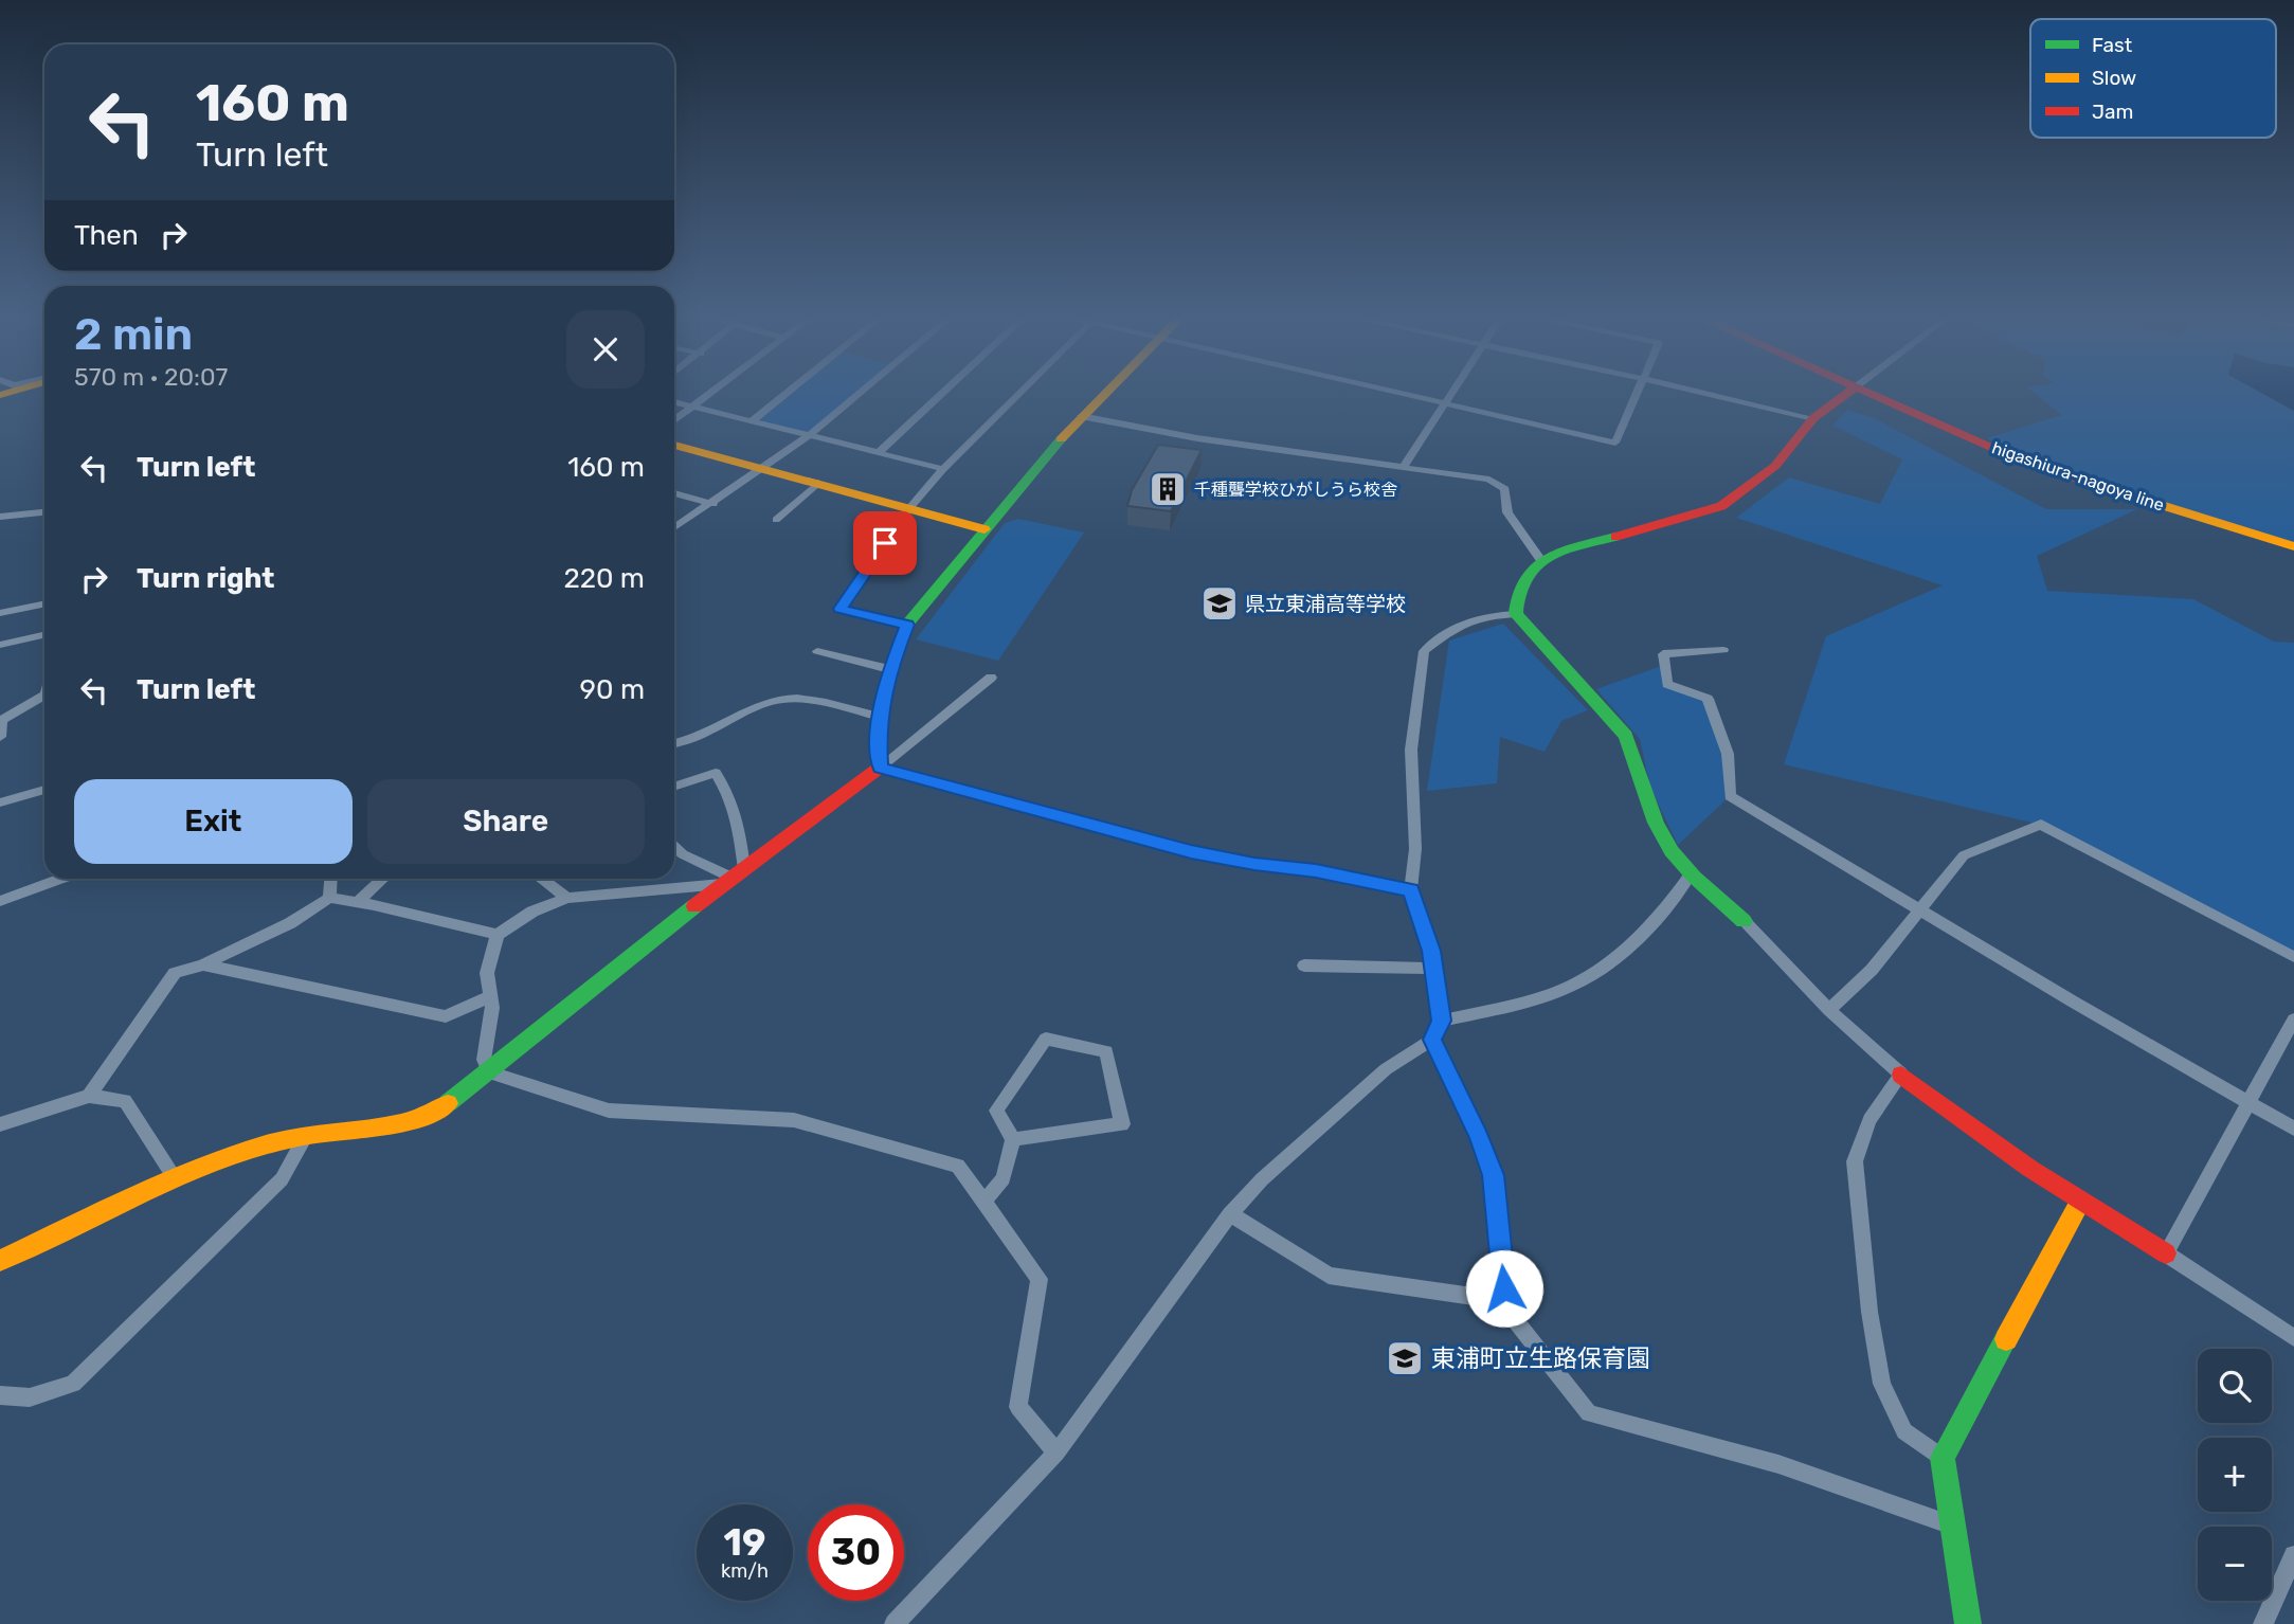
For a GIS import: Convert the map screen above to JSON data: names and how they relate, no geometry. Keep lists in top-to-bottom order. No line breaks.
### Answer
{"streets":{"street":["higashiura-nagoya line"]},"places":{"building":["千種聾学校ひがしうら校舎"],"school or university":["県立東浦高等学校","東浦町立生路保育園"]},"legend":["Fast","Slow","Jam"],"page":{"turn":["160 m","Turn left"],"then":"Then","heading":["2 min","570 m · 20:07"],"list":[{"name":"Turn left","value":"160 m"},{"name":"Turn right","value":"220 m"},{"name":"Turn left","value":"90 m"}],"buttons":["Exit","Share"],"map_buttons":["+","−"],"speed":"19 km/h","limit":"30"}}
